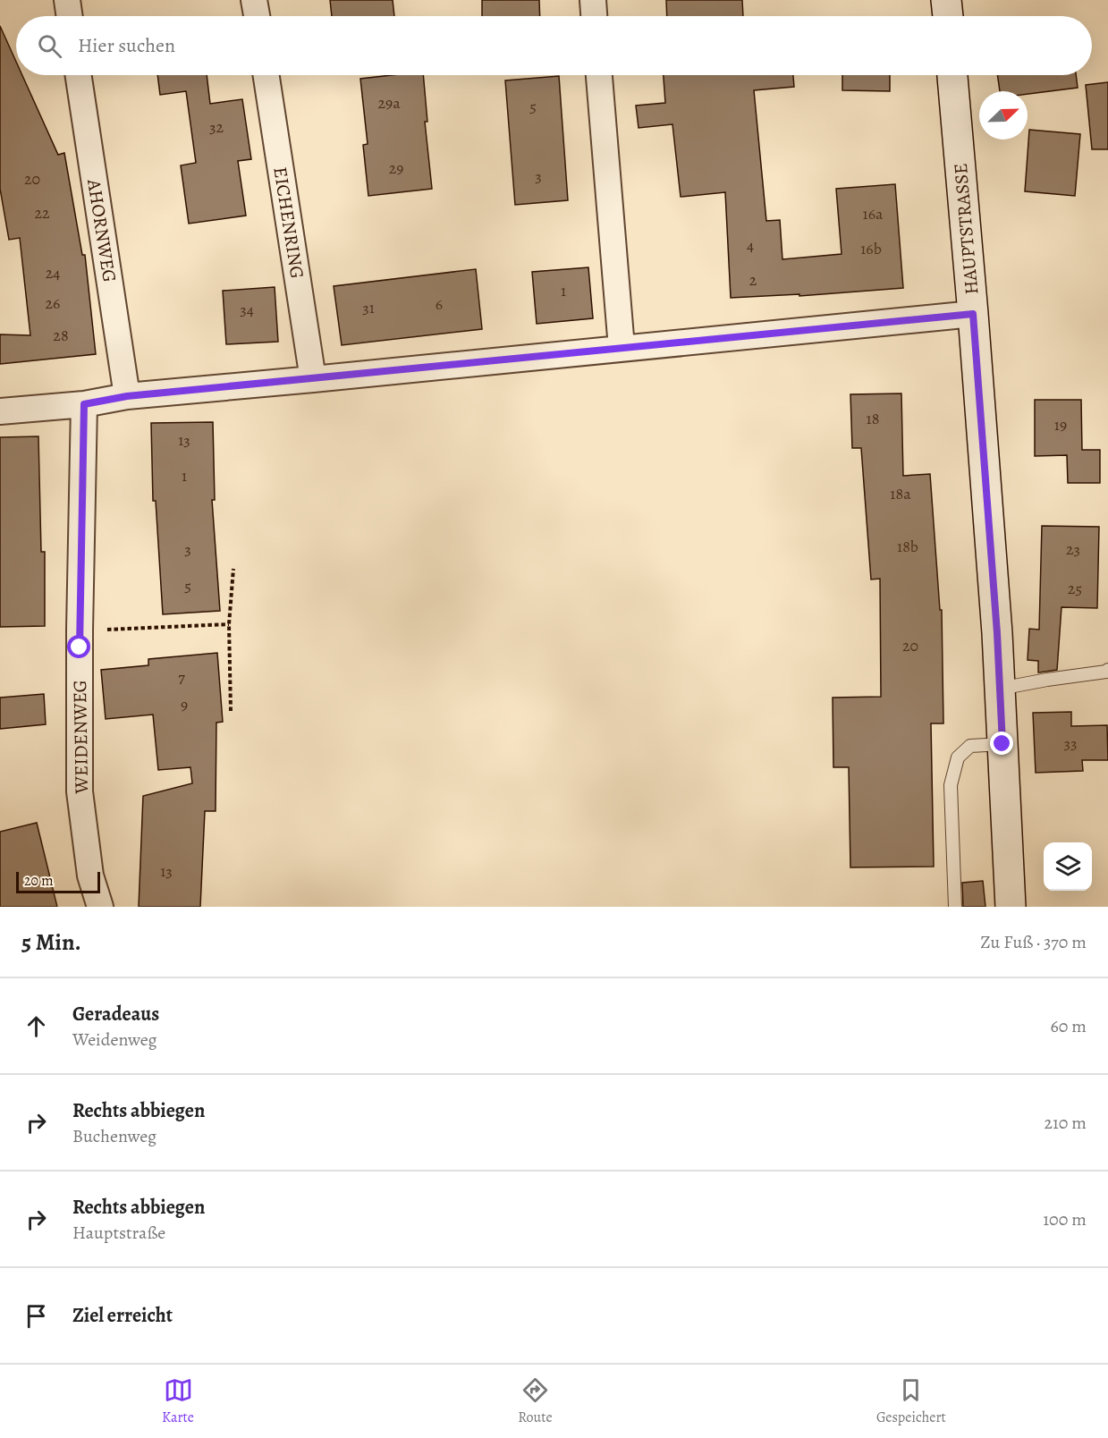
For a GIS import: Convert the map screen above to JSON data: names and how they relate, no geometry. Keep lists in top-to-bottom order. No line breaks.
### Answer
{"streets":{"street":["EICHENRING","HAUPTSTRASSE","AHORNWEG","WEIDENWEG"]},"house_numbers":["29a","5","32","29","3","20","22","16a","4","16b","24","2","1","26","6","31","34","28","18","19","13","1","18a","18b","3","23","5","25","20","7","9","33","13"],"scale_bar":"20 m","north":"top right","page":{"search":"Hier suchen","scale":"20 m","heading":["5 Min.","Zu Fuß · 370 m"],"list":[["Geradeaus","Weidenweg","60 m"],["Rechts abbiegen","Buchenweg","210 m"],["Rechts abbiegen","Hauptstraße","100 m"],"Ziel erreicht"],"nav":["Karte","Route","Gespeichert"]}}
